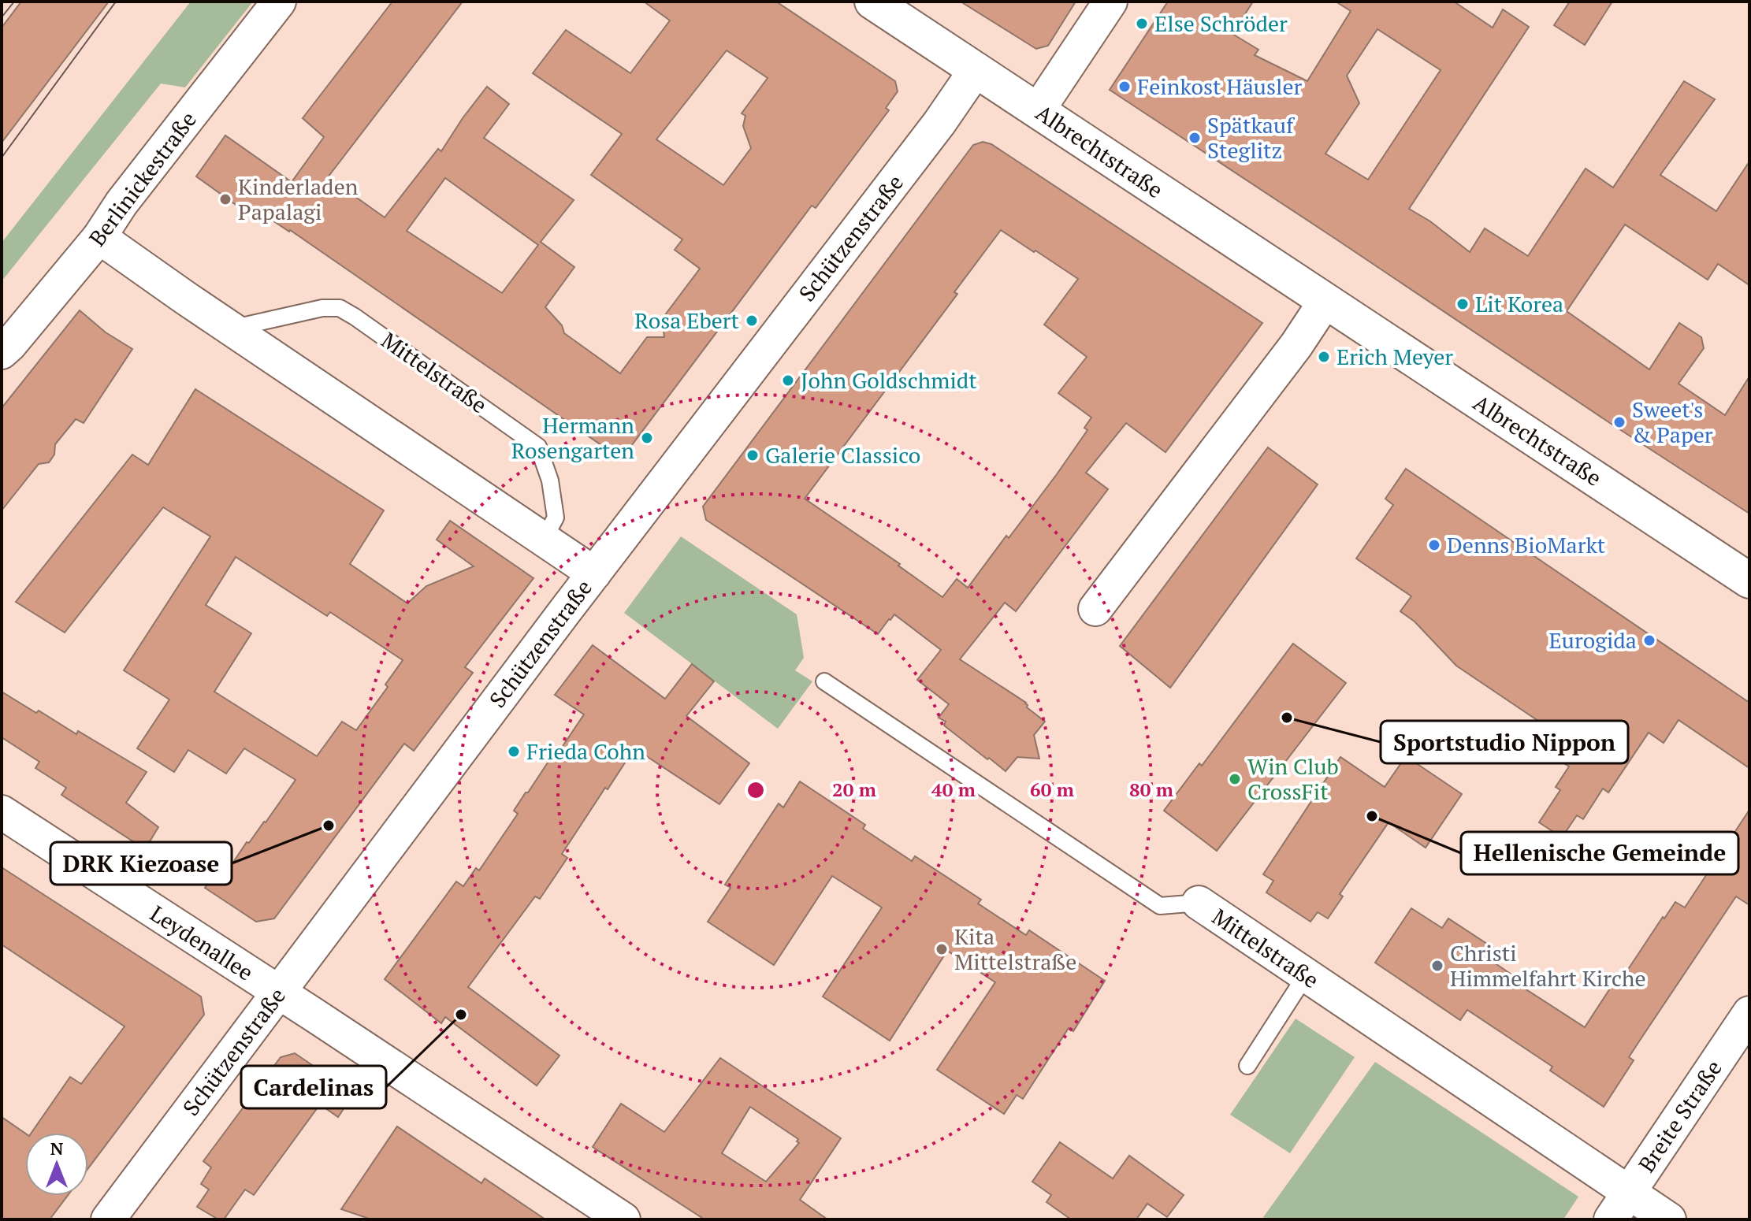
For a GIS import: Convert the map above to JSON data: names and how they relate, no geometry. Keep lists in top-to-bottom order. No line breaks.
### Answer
{"streets":{"main road":["Albrechtstraße"],"street":["Berlinickestraße","Schützenstraße","Mittelstraße","Leydenallee","Breite Straße"]},"crossings":[["Albrechtstraße","Schützenstraße"],["Schützenstraße","Leydenallee"],["Mittelstraße","Breite Straße"]],"places":["Else Schröder","Feinkost Häusler","Spätkauf Steglitz","Kinderladen Papalagi","Lit Korea","Rosa Ebert","Erich Meyer","John Goldschmidt","Sweet's & Paper","Hermann Rosengarten","Galerie Classico","Denns BioMarkt","Eurogida","Sportstudio Nippon","Frieda Cohn","Win Club CrossFit","Hellenische Gemeinde","DRK Kiezoase","Kita Mittelstraße","Christi Himmelfahrt Kirche","Cardelinas"],"north":"top","rings":["20 m","40 m","60 m","80 m"]}
